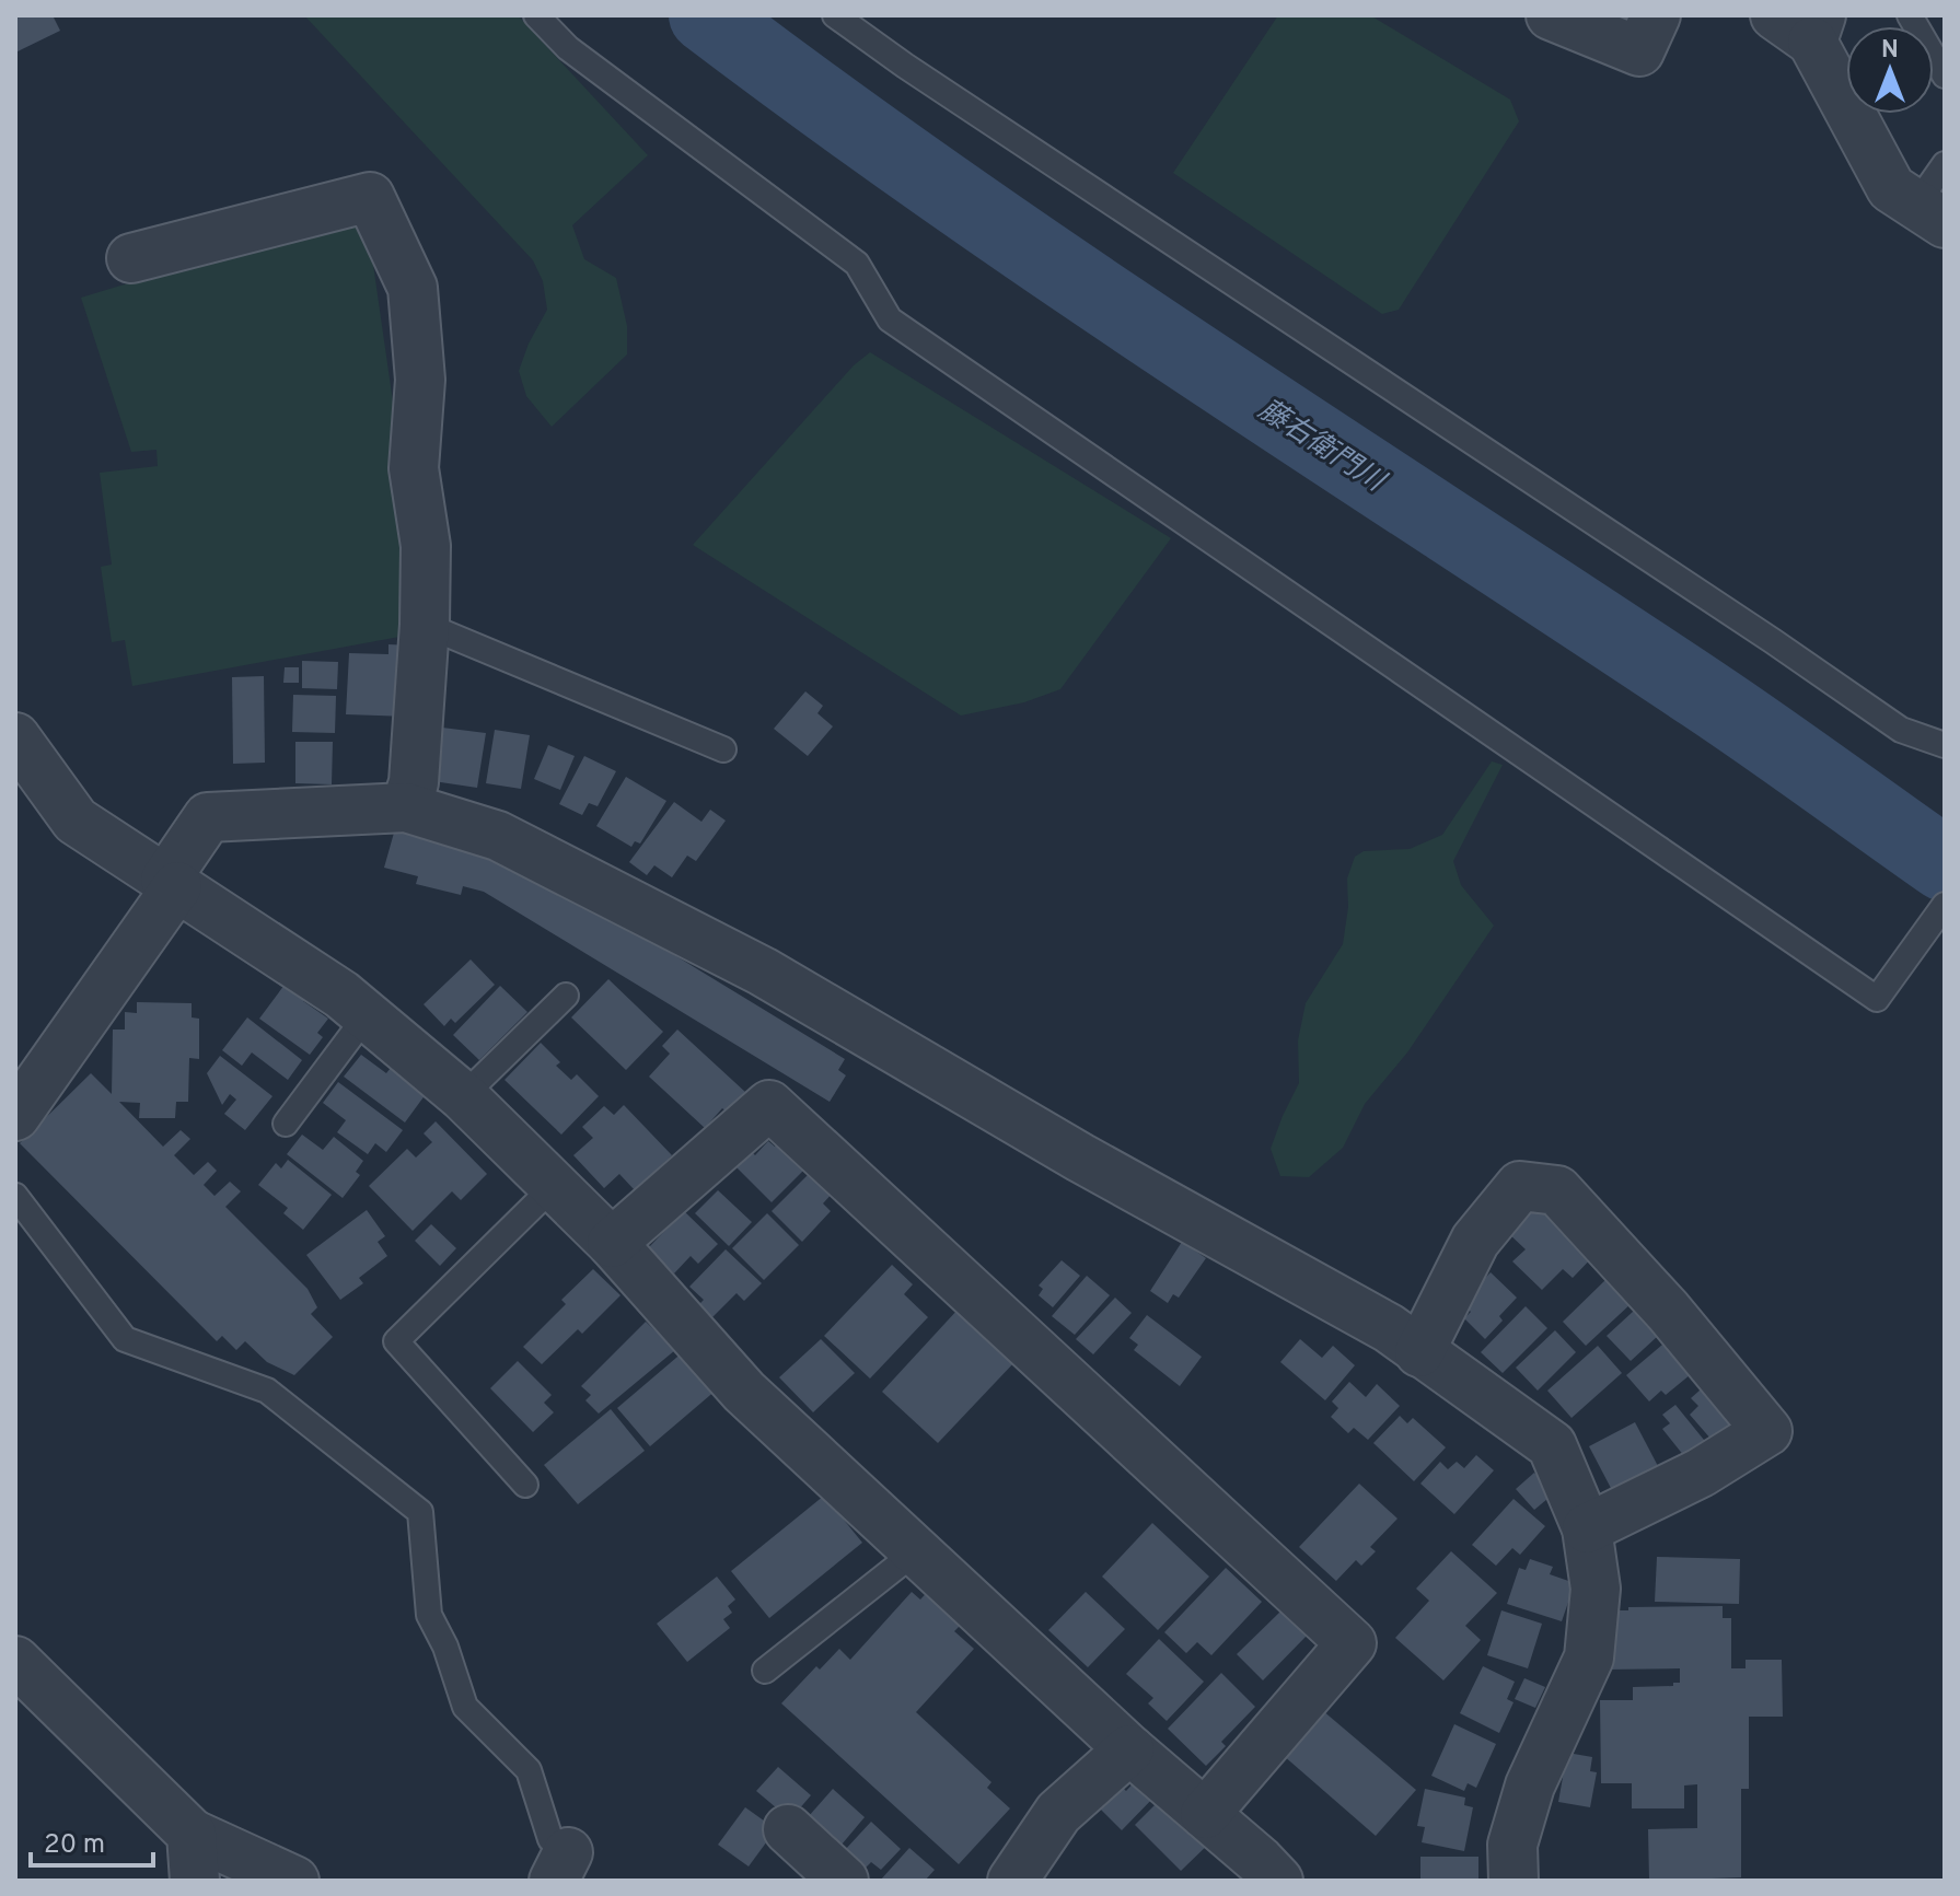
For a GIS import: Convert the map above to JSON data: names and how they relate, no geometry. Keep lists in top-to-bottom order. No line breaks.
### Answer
{"water":["藤右衛門川"],"scale_bar":"20 m","north":"top"}
